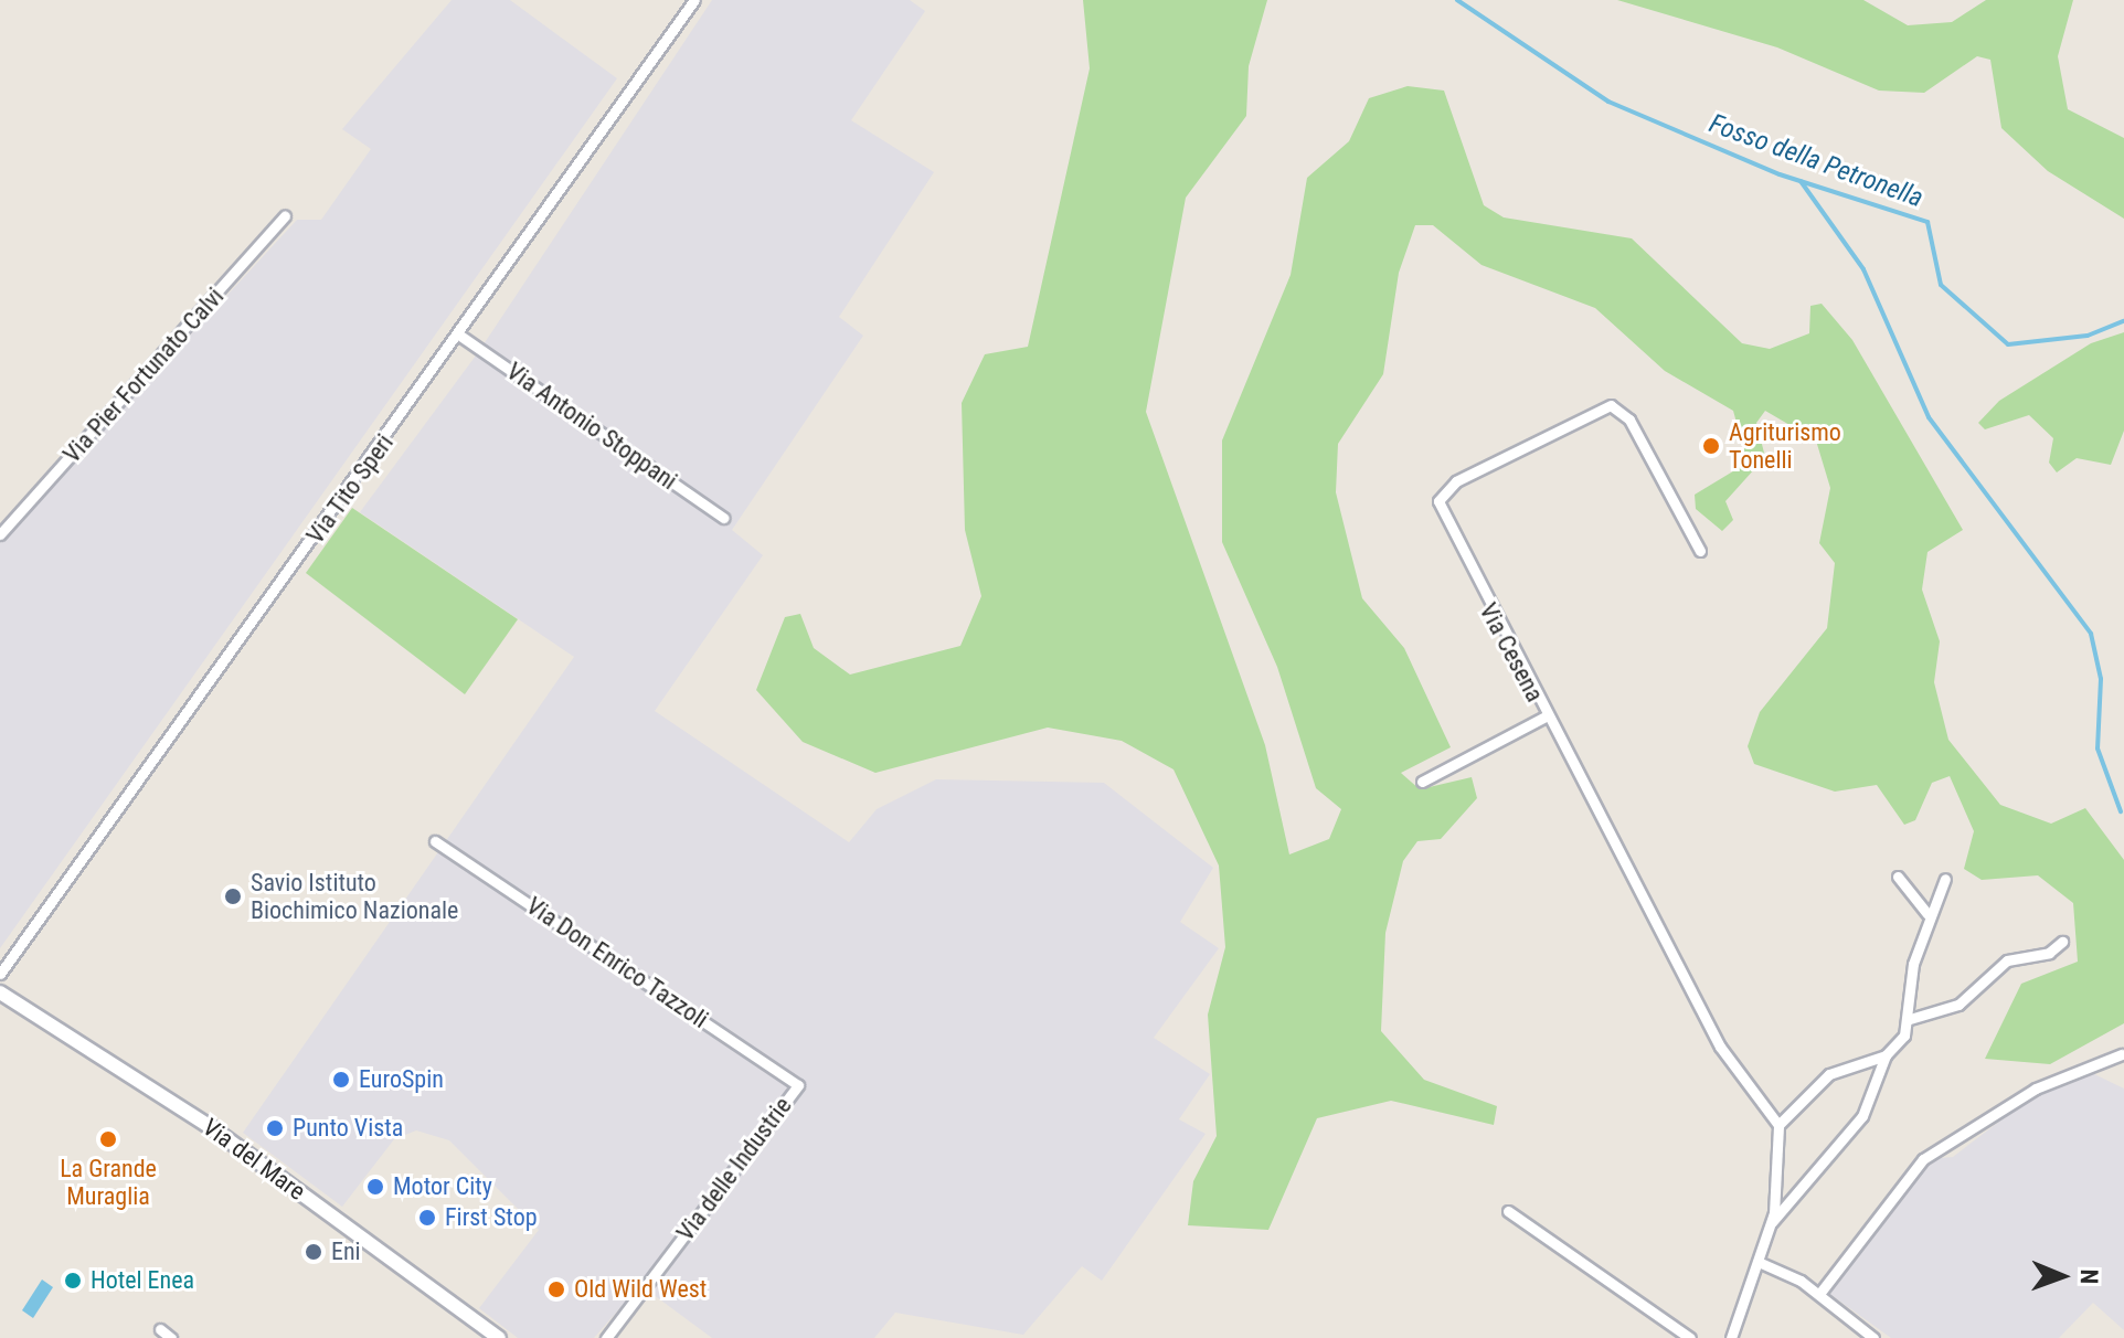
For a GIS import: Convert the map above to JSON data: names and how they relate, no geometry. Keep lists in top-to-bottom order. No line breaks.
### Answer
{"streets":{"main road":["Via del Mare"],"street":["Via Pier Fortunato Calvi","Via Antonio Stoppani","Via Tito Speri","Via Cesena","Via Don Enrico Tazzoli","Via delle Industrie"]},"crossings":[["Via Antonio Stoppani","Via Tito Speri"],["Via Don Enrico Tazzoli","Via delle Industrie"]],"water":["Fosso della Petronella"],"places":["Agriturismo Tonelli","Savio Istituto Biochimico Nazionale","EuroSpin","Punto Vista","La Grande Muraglia","Motor City","First Stop","Eni","Hotel Enea","Old Wild West"],"north":"right"}
